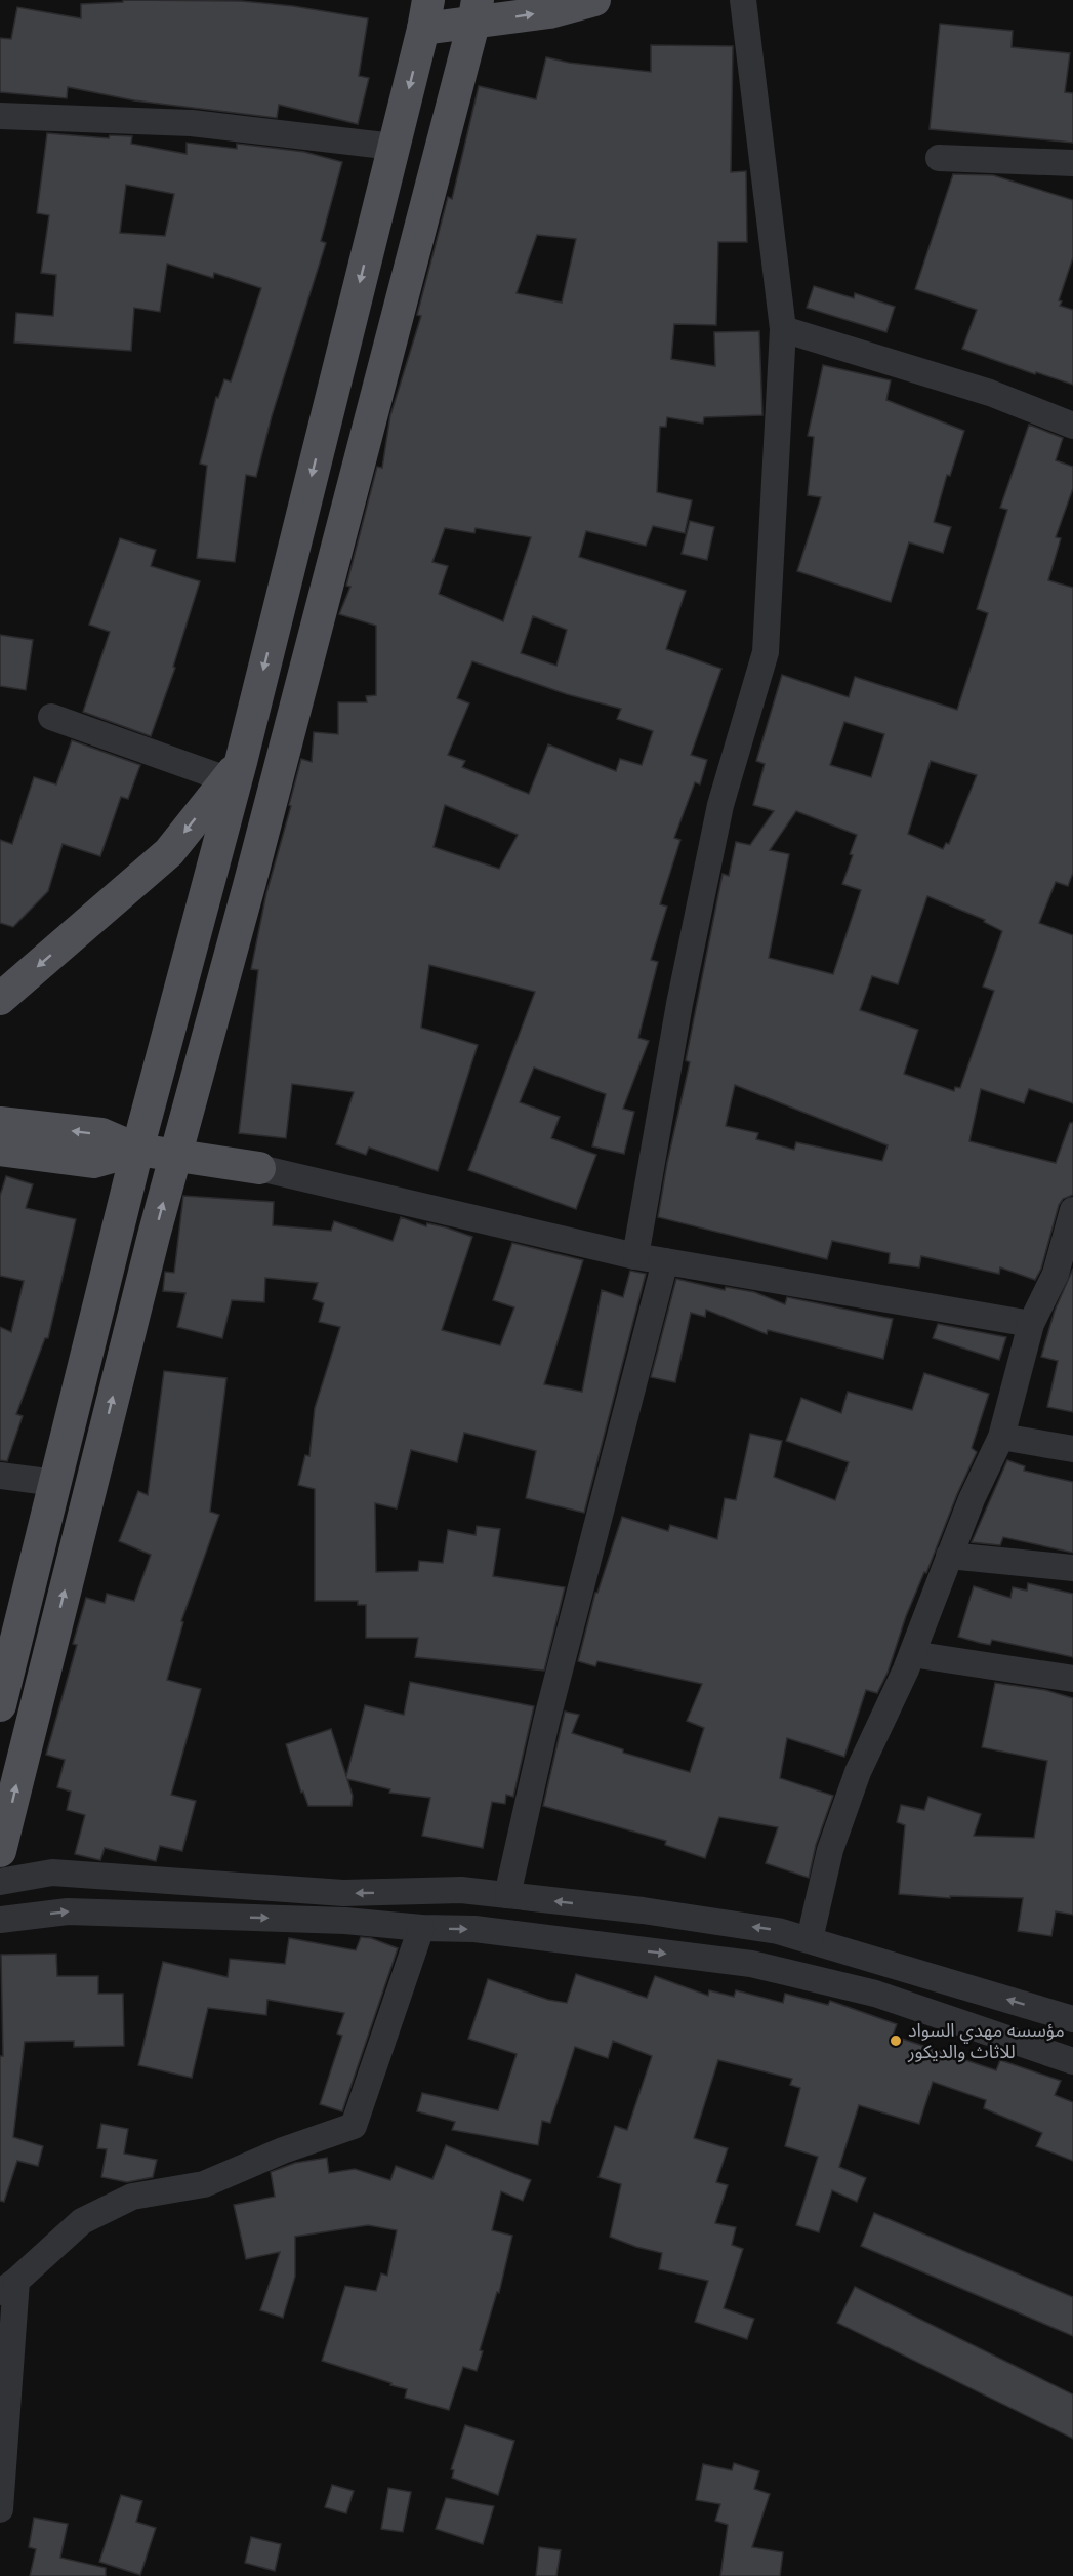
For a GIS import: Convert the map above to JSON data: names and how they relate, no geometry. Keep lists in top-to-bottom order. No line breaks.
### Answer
{"places":["مؤسسه مهدي السواد للاثاث والديكور"]}
